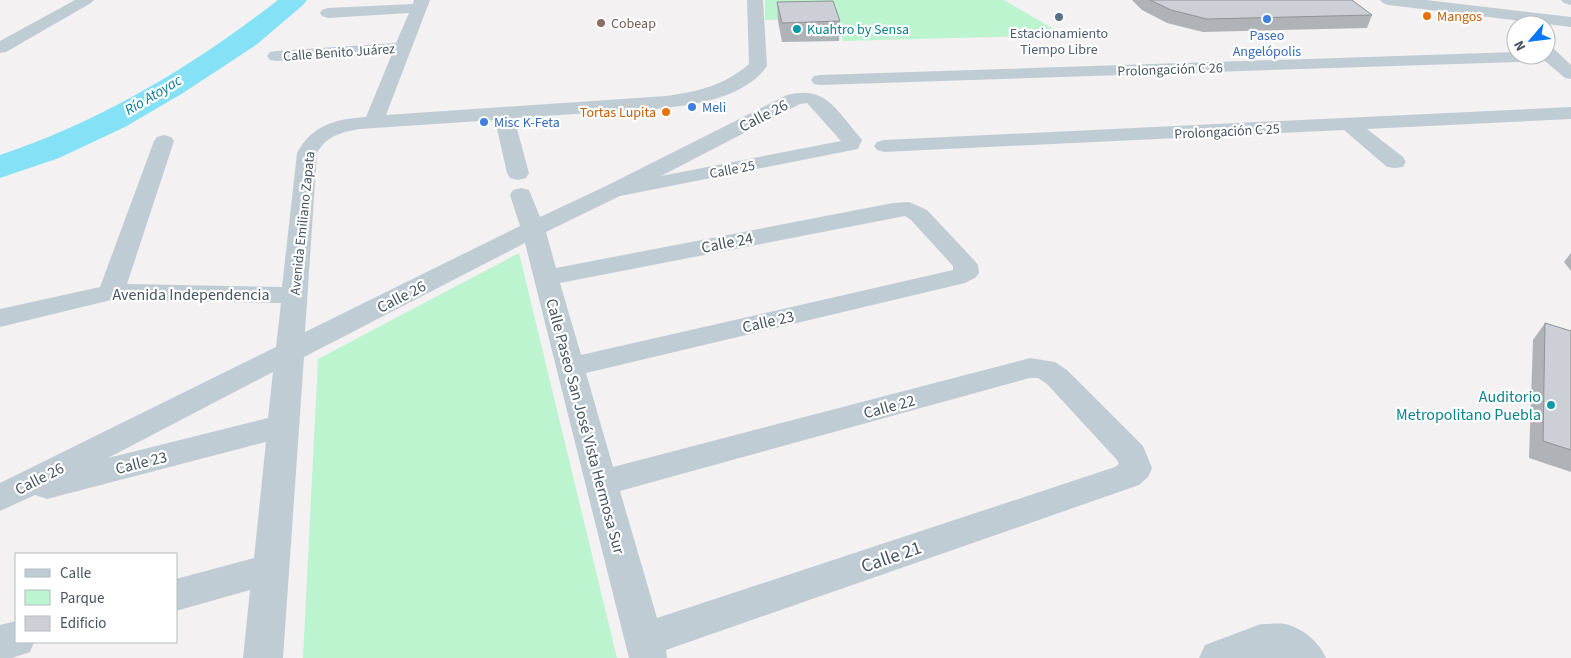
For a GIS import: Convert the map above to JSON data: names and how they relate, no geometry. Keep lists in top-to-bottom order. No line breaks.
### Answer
{"streets":{"street":["Calle Benito Juárez","Prolongación C 26","Calle 26","Prolongación C 25","Calle 25","Avenida Emiliano Zapata","Calle 24","Avenida Independencia","Calle 23","Calle 22","Calle Paseo San José Vista Hermosa Sur","Calle 21"]},"crossings":[["Calle 26","Calle 25"],["Calle 26","Avenida Emiliano Zapata"],["Calle 26","Calle 23"],["Calle 26","Calle Paseo San José Vista Hermosa Sur"],["Avenida Emiliano Zapata","Avenida Independencia"],["Avenida Emiliano Zapata","Calle 23"],["Avenida Emiliano Zapata","Calle Paseo San José Vista Hermosa Sur"],["Calle 24","Calle 23"],["Calle 24","Calle Paseo San José Vista Hermosa Sur"],["Calle 23","Calle Paseo San José Vista Hermosa Sur"],["Calle 22","Calle Paseo San José Vista Hermosa Sur"],["Calle 22","Calle 21"],["Calle Paseo San José Vista Hermosa Sur","Calle 21"]],"water":["Río Atoyac"],"places":["Mangos","Estacionamiento Tiempo Libre","Paseo Angelópolis","Cobeap","Kuahtro by Sensa","Meli","Tortas Lupita","Misc K-Feta","Auditorio Metropolitano Puebla"],"legend":["Calle","Parque","Edificio"],"north":"bottom left"}
